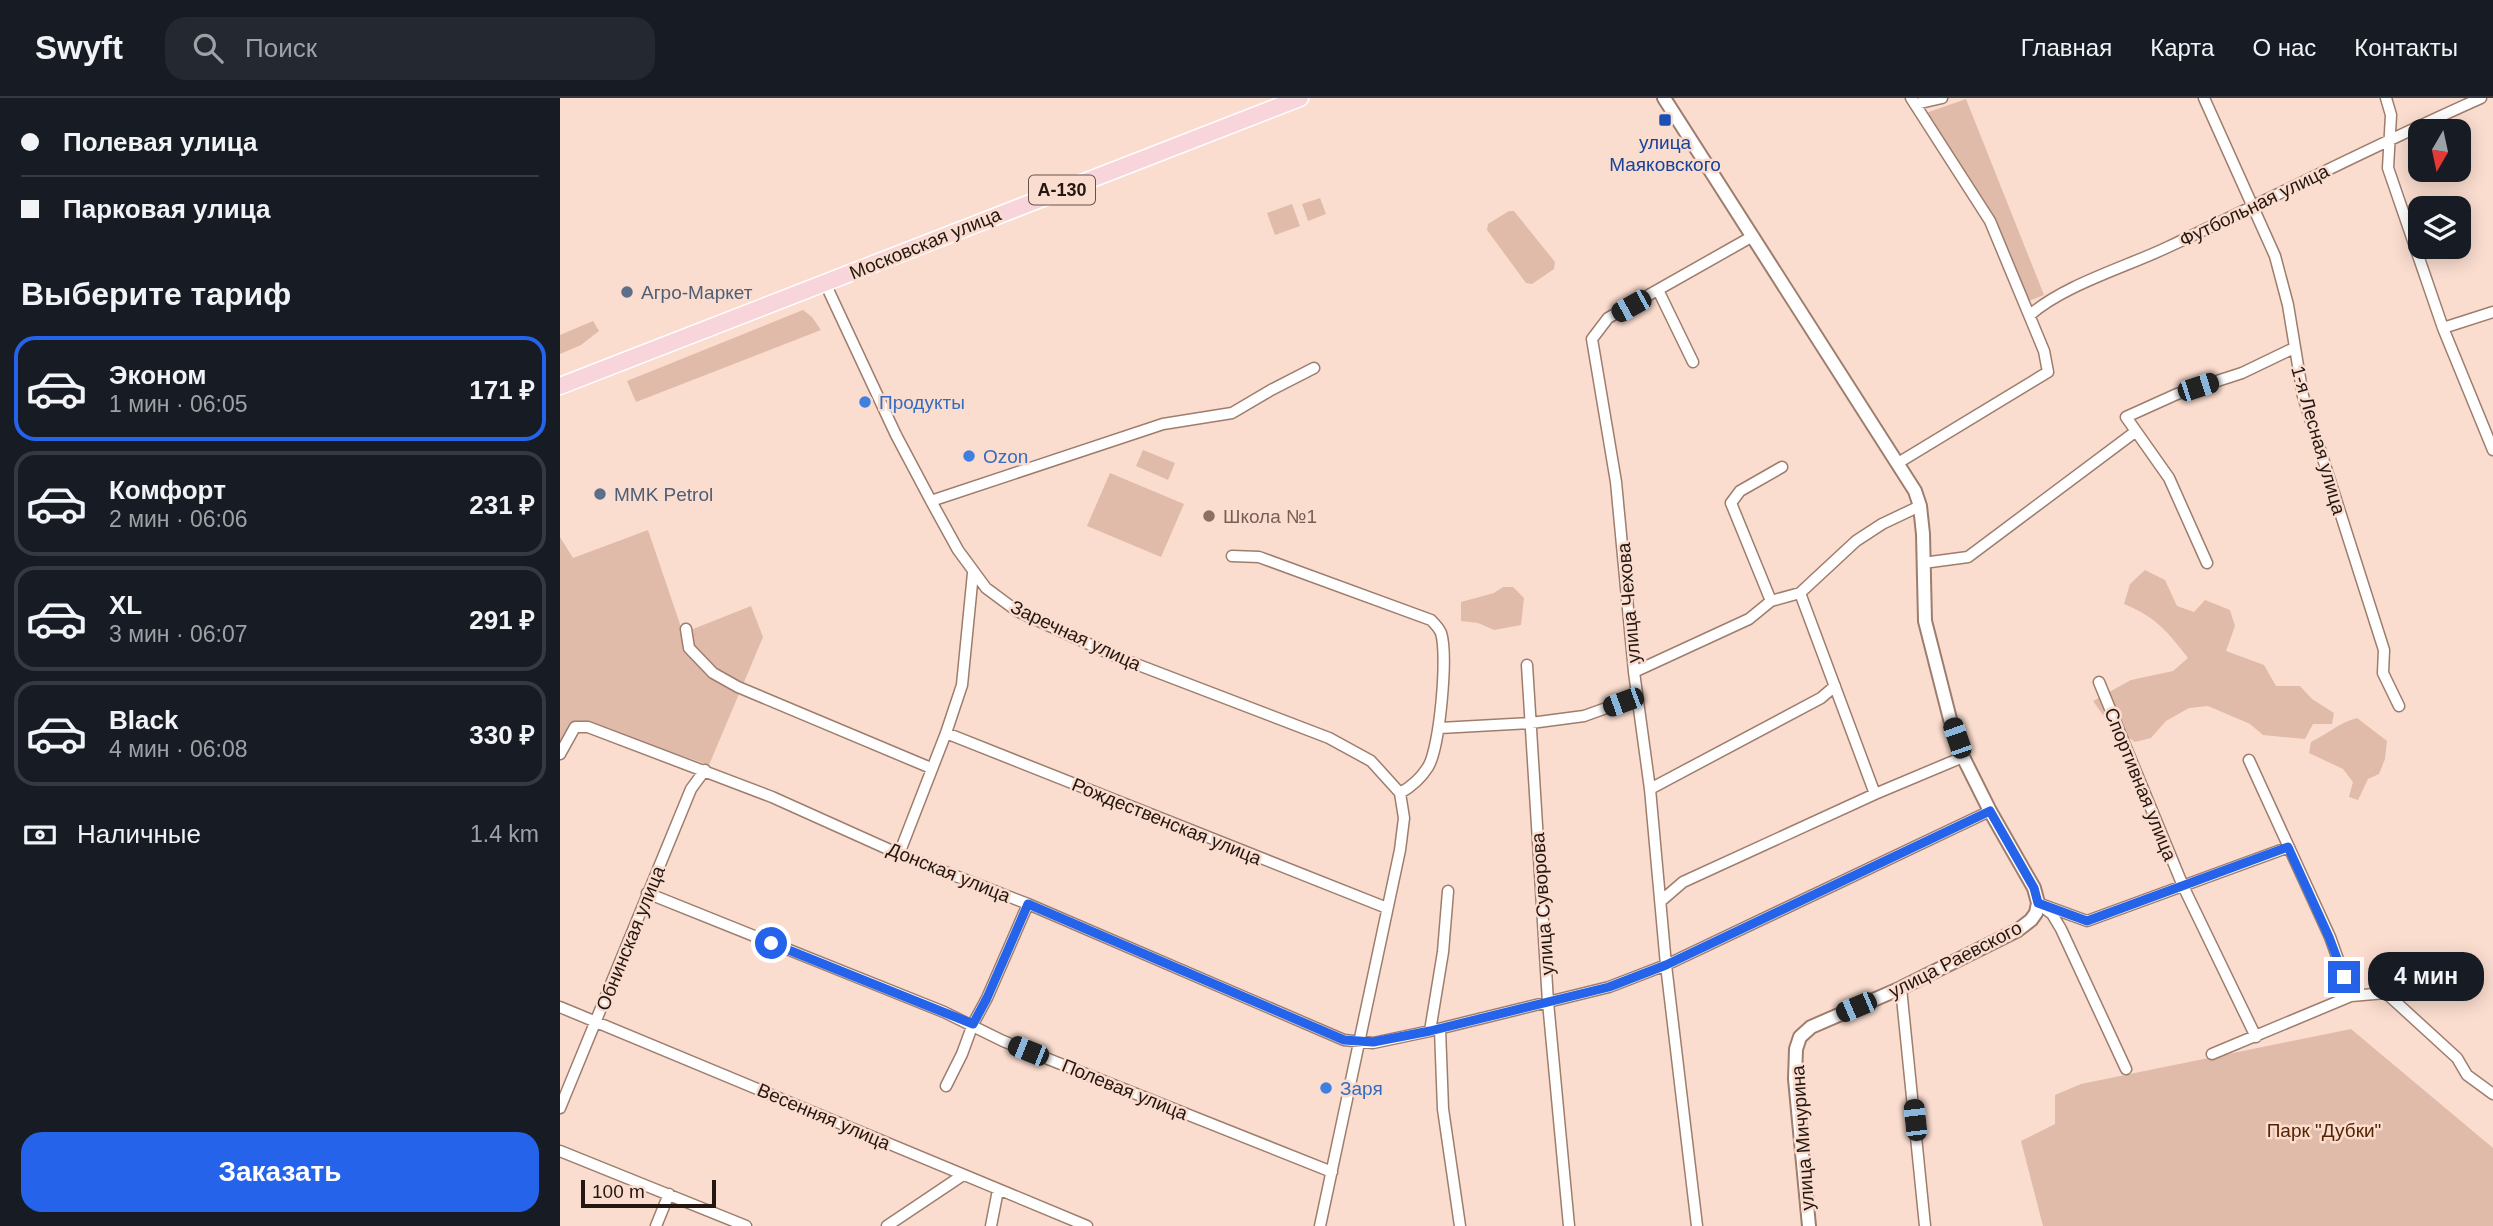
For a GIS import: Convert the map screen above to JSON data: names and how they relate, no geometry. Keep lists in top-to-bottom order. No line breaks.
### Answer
{"streets":{"main road":["А-130","Московская улица"],"street":["Футбольная улица","1-я Лесная улица","улица Чехова","Заречная улица","Спортивная улица","Рождественская улица","Донская улица","улица Суворова","Обнинская улица","улица Раевского","Полевая улица","Весенняя улица","улица Мичурина"]},"crossings":[["А-130","Московская улица"],["А-130","Заречная улица"],["Футбольная улица","1-я Лесная улица"],["Московская улица","Заречная улица"],["Донская улица","Обнинская улица"],["Обнинская улица","Полевая улица"],["Обнинская улица","Весенняя улица"],["улица Раевского","улица Мичурина"]],"parks":["Парк \"Дубки\""],"places":{"transit":["улица Маяковского"],"other":["Агро-Маркет","Продукты","Ozon","MMK Petrol","Школа №1","Заря"]},"scale_bar":"100 m","north":"bottom","page":{"header":"Swyft","search":"Поиск","nav":["Главная","Карта","О нас","Контакты"],"banner":["Полевая улица","Парковая улица"],"heading":"Выберите тариф","list":[{"name":"Эконом","note":"1 мин · 06:05","value":"171 ₽"},{"name":"Комфорт","note":"2 мин · 06:06","value":"231 ₽"},{"name":"XL","note":"3 мин · 06:07","value":"291 ₽"},{"name":"Black","note":"4 мин · 06:08","value":"330 ₽"}],"pay":["Наличные","1.4 km"],"bubble":"4 мин","buttons":"Заказать","scale":"100 m"}}
